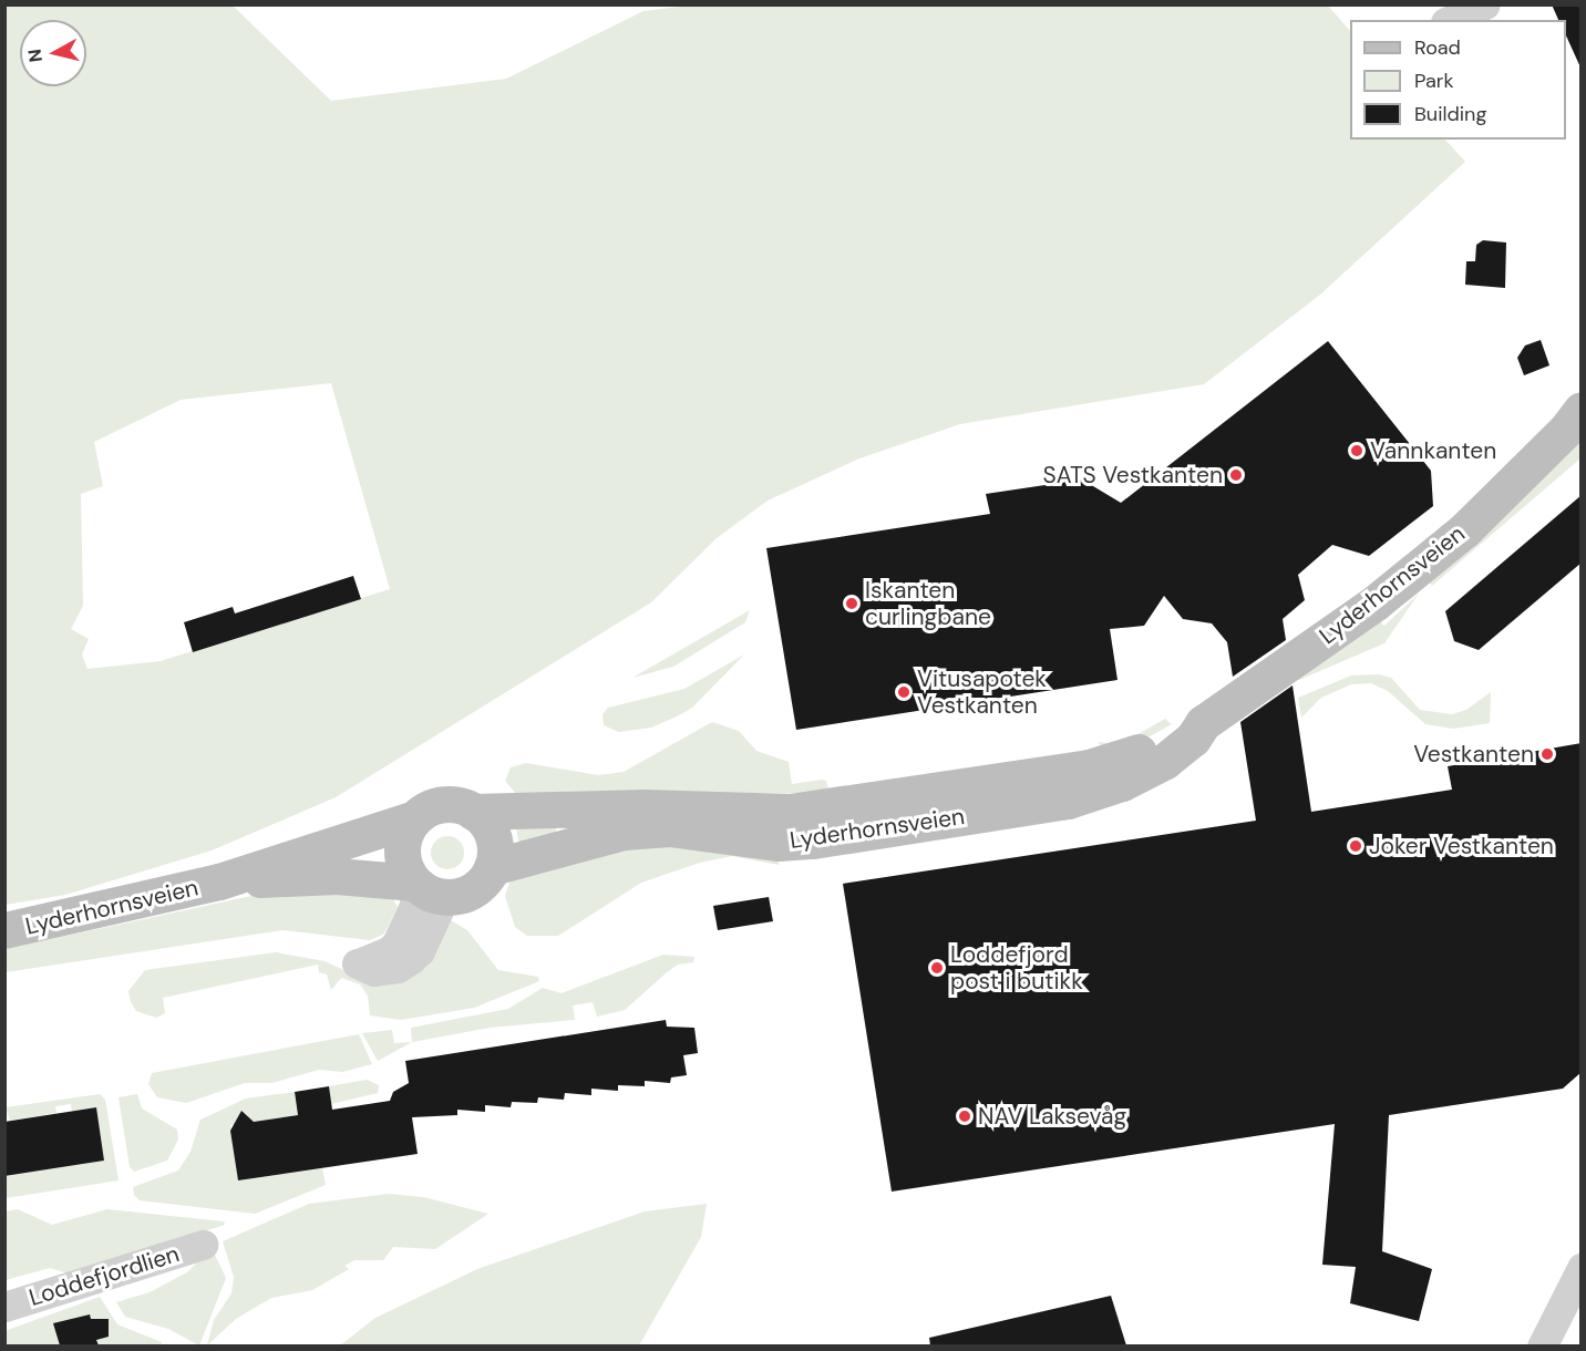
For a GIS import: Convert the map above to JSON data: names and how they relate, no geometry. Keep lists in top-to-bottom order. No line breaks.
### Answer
{"streets":{"main road":["Lyderhornsveien"],"street":["Loddefjordlien"]},"places":["Vannkanten","SATS Vestkanten","Iskanten curlingbane","Vitusapotek Vestkanten","Vestkanten","Joker Vestkanten","Loddefjord post i butikk","NAV Laksevåg"],"legend":["Road","Park","Building"],"north":"left"}
